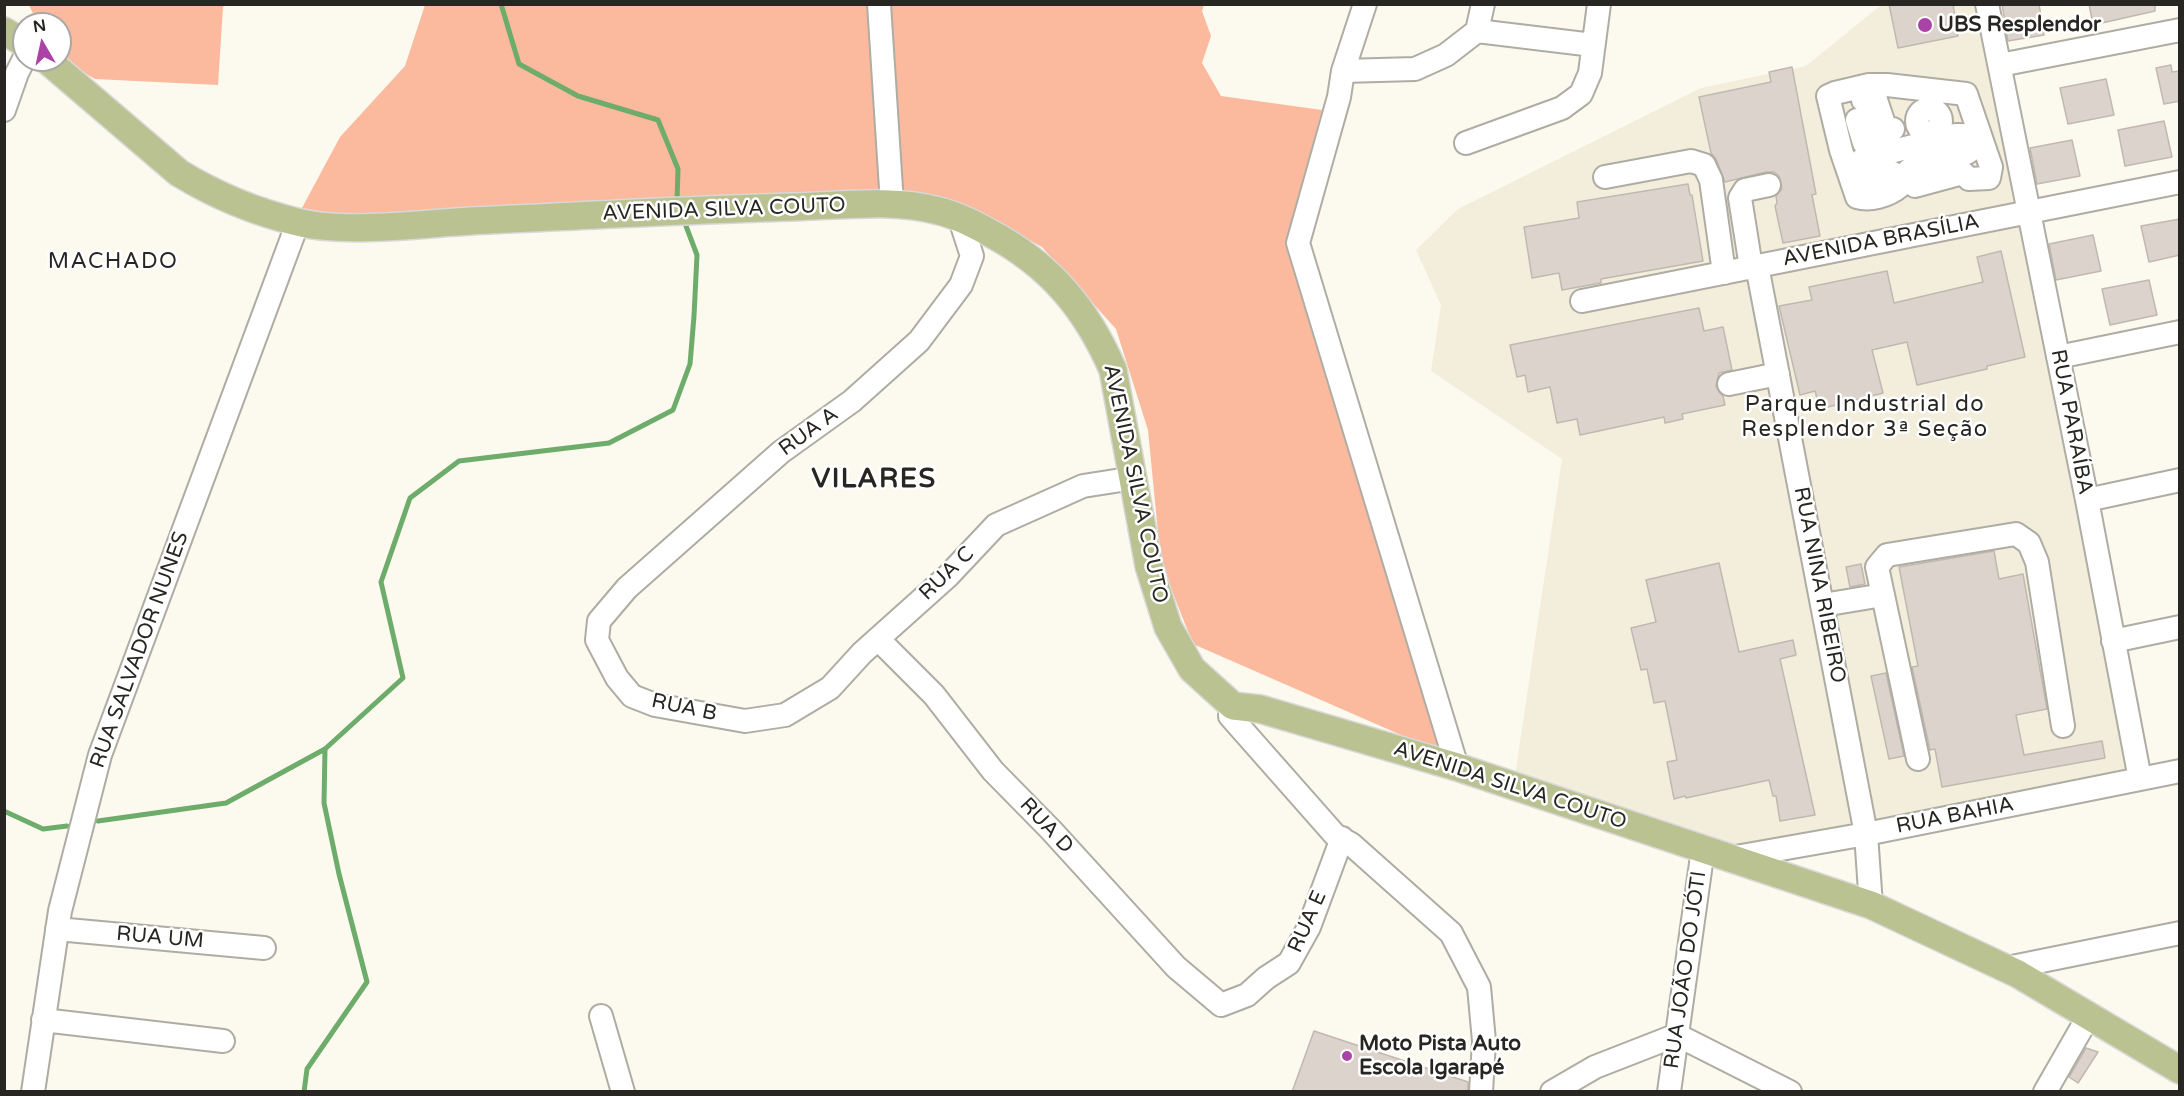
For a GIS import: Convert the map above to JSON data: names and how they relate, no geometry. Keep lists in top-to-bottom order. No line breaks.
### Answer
{"streets":{"main road":["AVENIDA SILVA COUTO"],"street":["AVENIDA BRASÍLIA","RUA PARAÍBA","RUA A","RUA C","RUA NINA RIBEIRO","RUA SALVADOR NUNES","RUA B","RUA BAHIA","RUA D","RUA E","RUA UM","RUA JOÃO DO JÓTI"]},"crossings":[["AVENIDA SILVA COUTO","RUA A"],["AVENIDA SILVA COUTO","RUA C"],["AVENIDA SILVA COUTO","RUA NINA RIBEIRO"],["AVENIDA SILVA COUTO","RUA SALVADOR NUNES"],["AVENIDA SILVA COUTO","RUA BAHIA"],["AVENIDA SILVA COUTO","RUA JOÃO DO JÓTI"],["AVENIDA BRASÍLIA","RUA PARAÍBA"],["AVENIDA BRASÍLIA","RUA NINA RIBEIRO"],["RUA PARAÍBA","RUA BAHIA"],["RUA A","RUA B"],["RUA C","RUA B"],["RUA C","RUA D"],["RUA NINA RIBEIRO","RUA BAHIA"],["RUA SALVADOR NUNES","RUA UM"],["RUA D","RUA E"]],"districts":["MACHADO","Parque Industrial do Resplendor 3ª Seção","VILARES"],"places":["UBS Resplendor","Moto Pista Auto Escola Igarapé"],"north":"top"}
